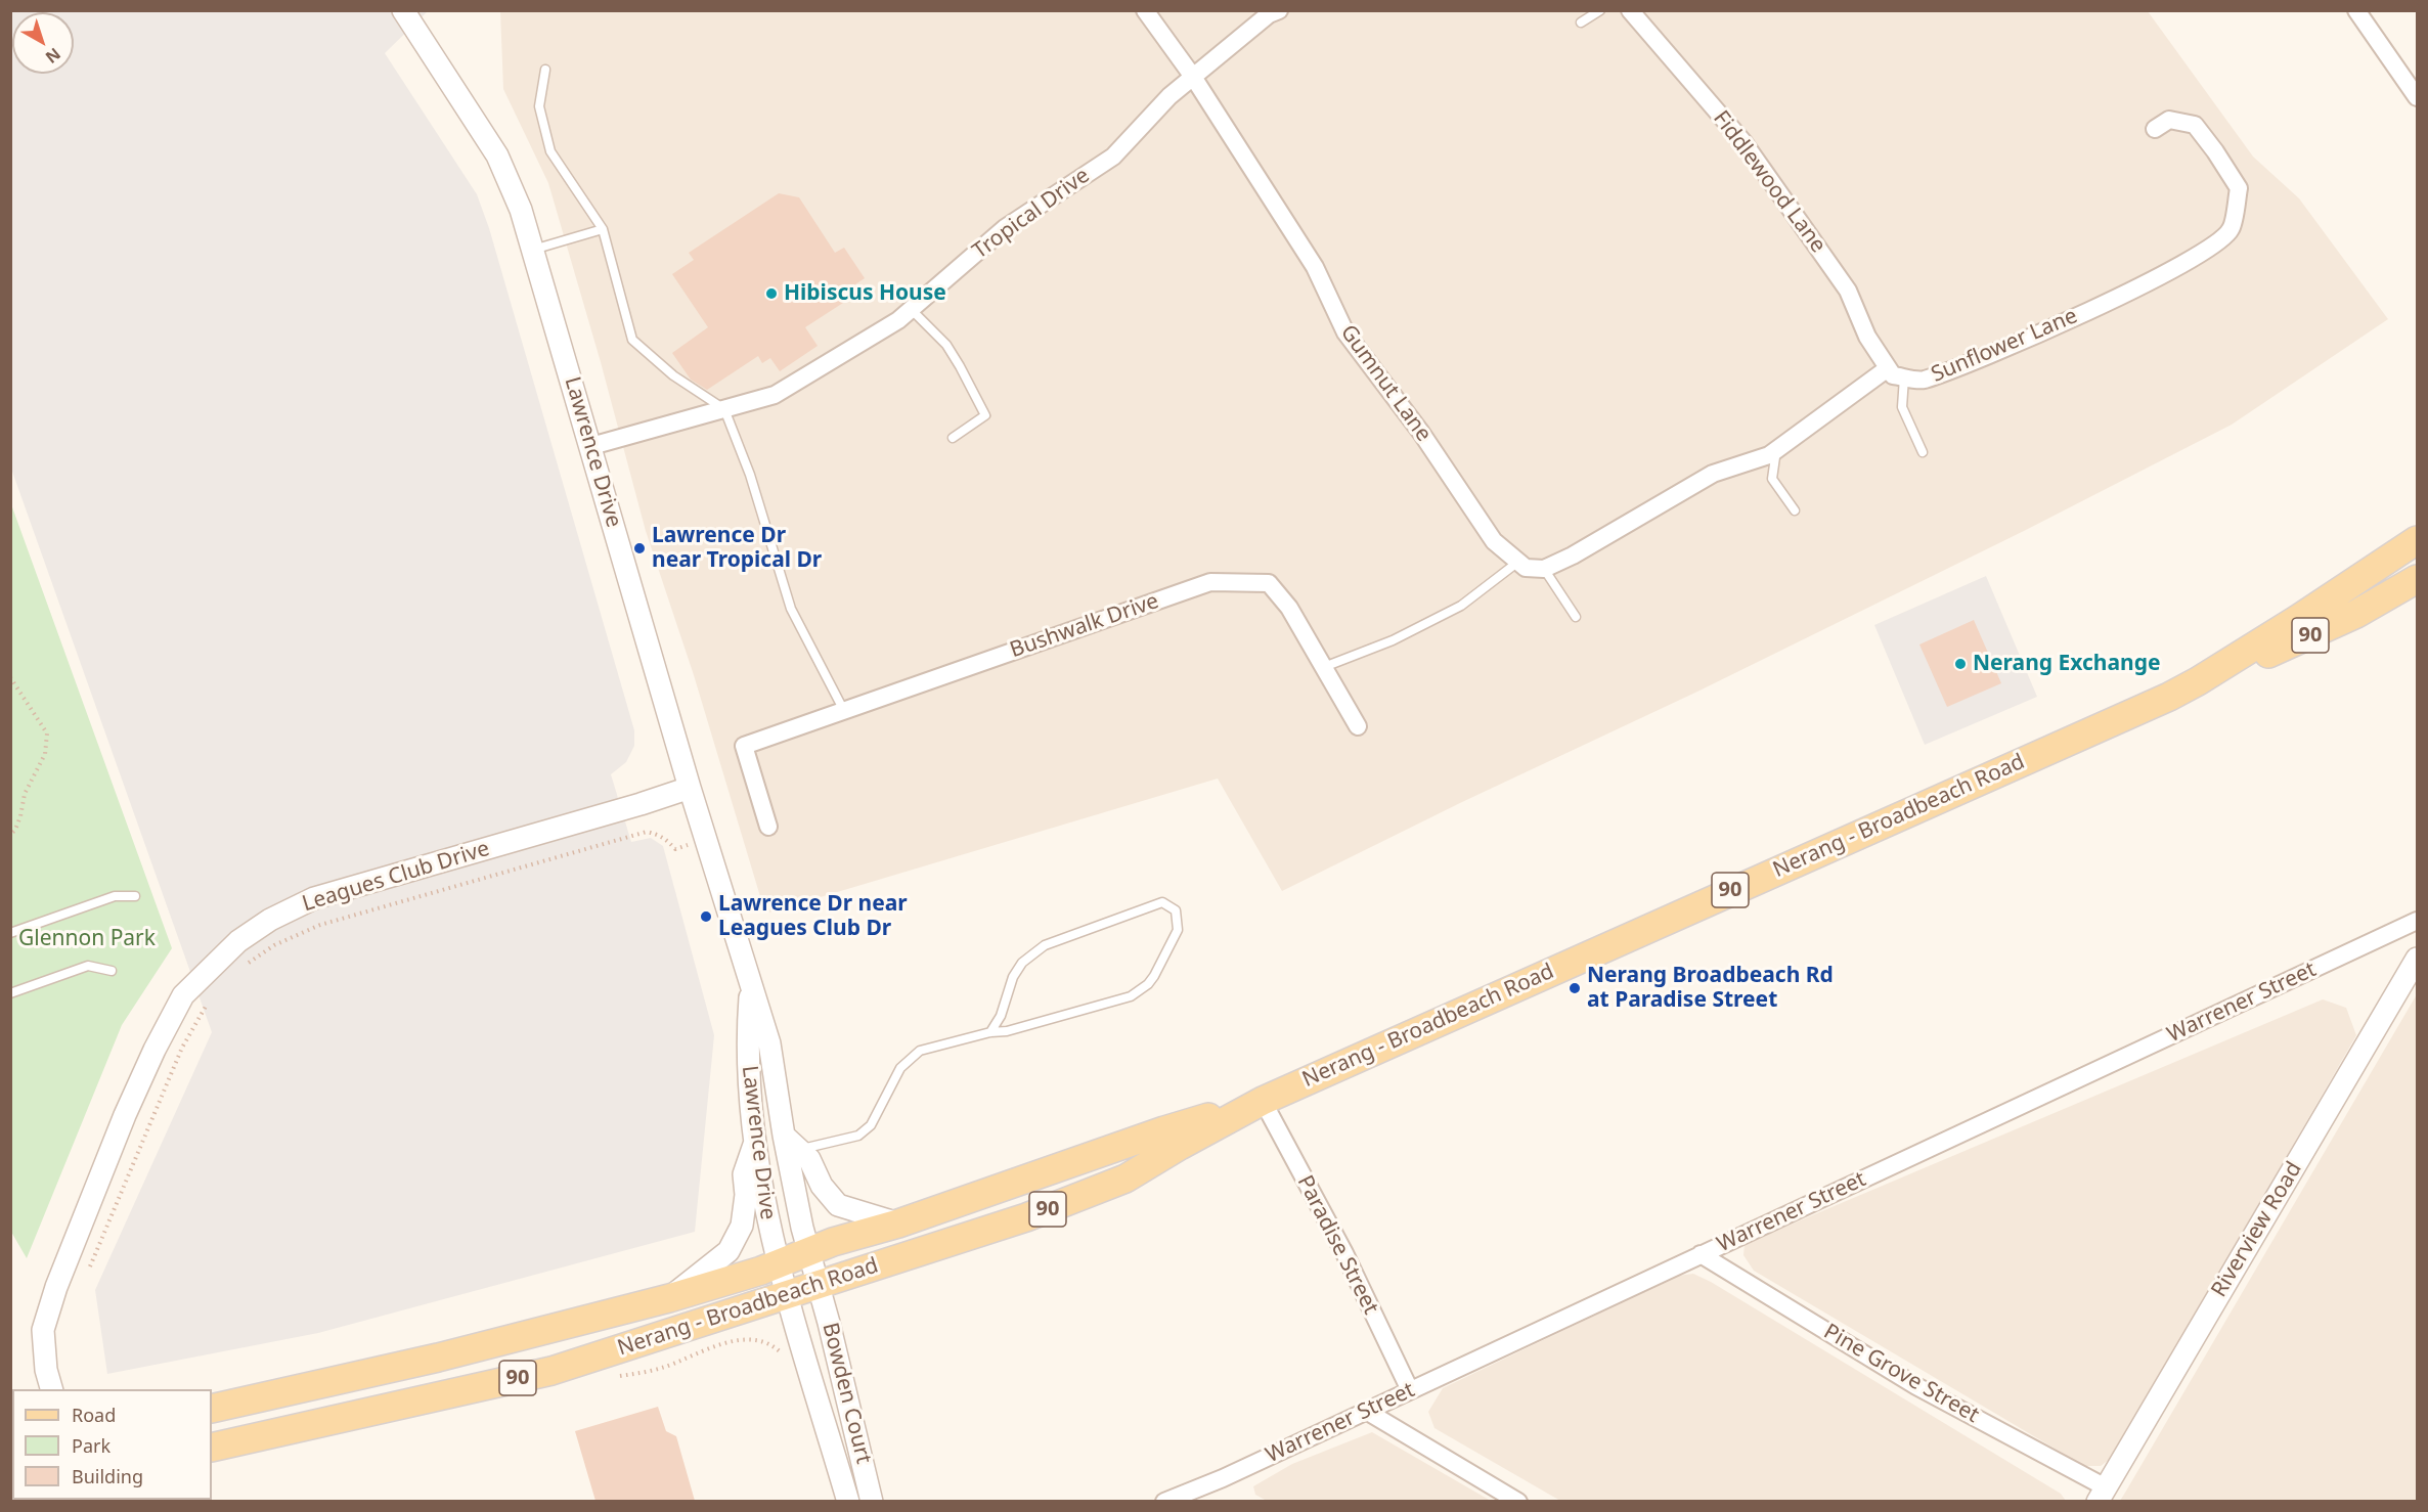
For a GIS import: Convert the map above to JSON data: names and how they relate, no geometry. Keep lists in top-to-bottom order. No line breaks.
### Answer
{"streets":{"main road":["90","Nerang - Broadbeach Road"],"street":["Fiddlewood Lane","Tropical Drive","Sunflower Lane","Gumnut Lane","Lawrence Drive","Bushwalk Drive","Leagues Club Drive","Warrener Street","Riverview Road","Paradise Street","Pine Grove Street","Bowden Court"]},"crossings":[["Fiddlewood Lane","Sunflower Lane"],["Tropical Drive","Gumnut Lane"],["Tropical Drive","Lawrence Drive"],["Lawrence Drive","Nerang - Broadbeach Road"],["Lawrence Drive","Leagues Club Drive"],["Lawrence Drive","Bowden Court"],["Nerang - Broadbeach Road","Paradise Street"],["Nerang - Broadbeach Road","Bowden Court"],["Warrener Street","Paradise Street"],["Warrener Street","Pine Grove Street"],["Riverview Road","Pine Grove Street"]],"parks":["Glennon Park"],"places":["Hibiscus House","Lawrence Dr near Tropical Dr","Nerang Exchange","Lawrence Dr near Leagues Club Dr","Nerang Broadbeach Rd at Paradise Street"],"legend":["Road","Park","Building"],"north":"bottom right"}
